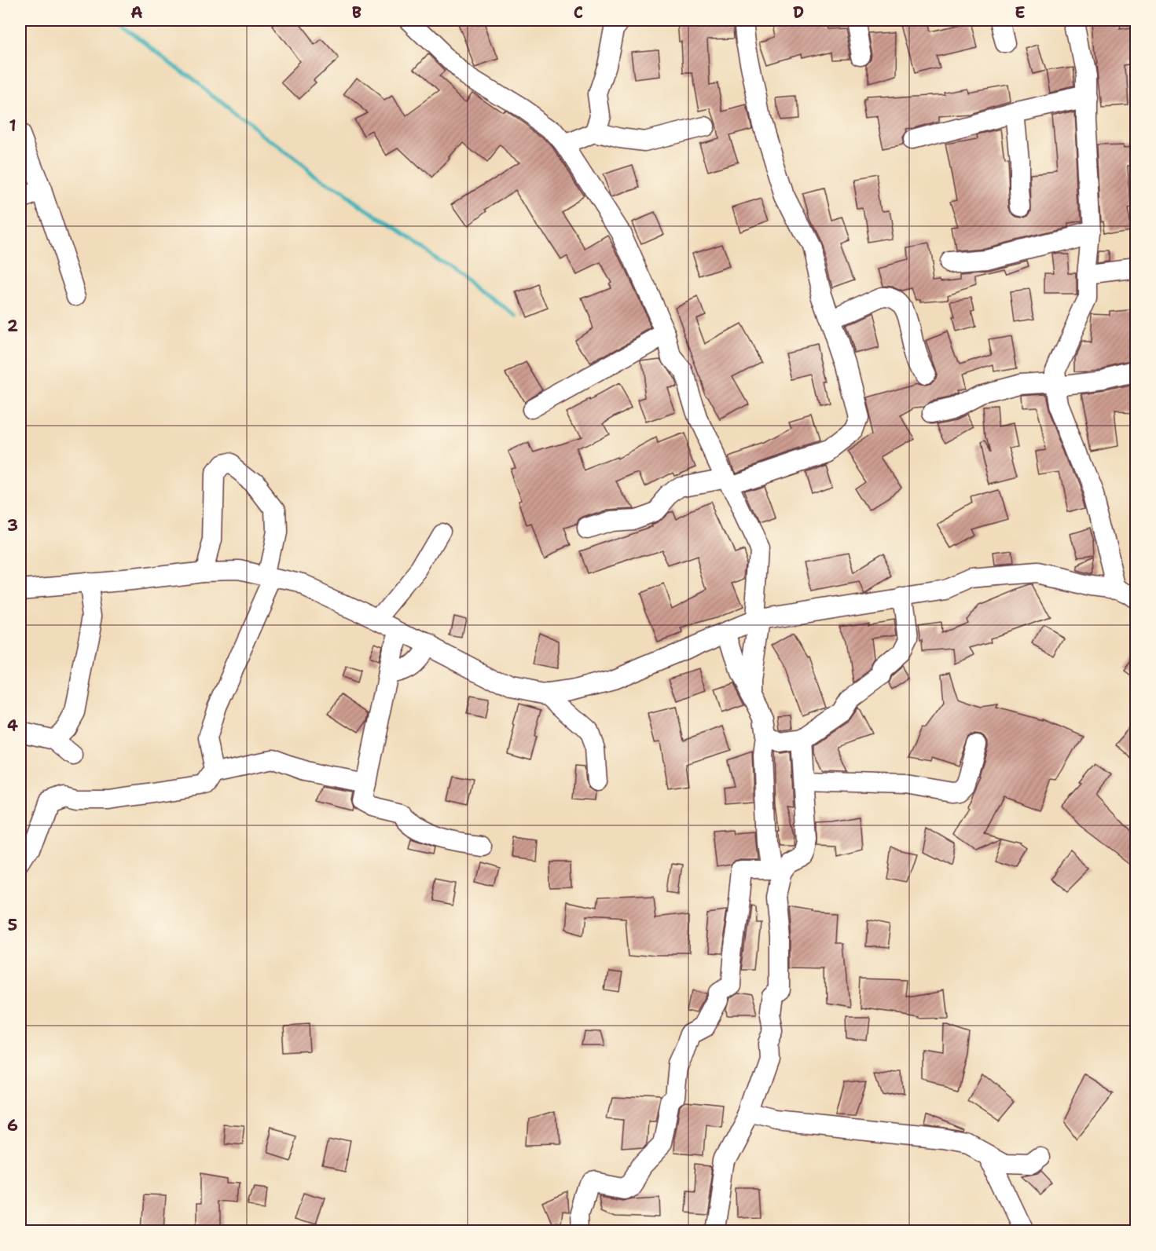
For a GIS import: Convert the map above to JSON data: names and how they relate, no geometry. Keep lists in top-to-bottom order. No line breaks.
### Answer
{"grid":{"columns":["A","B","C","D","E"],"rows":["1","2","3","4","5","6"]}}
